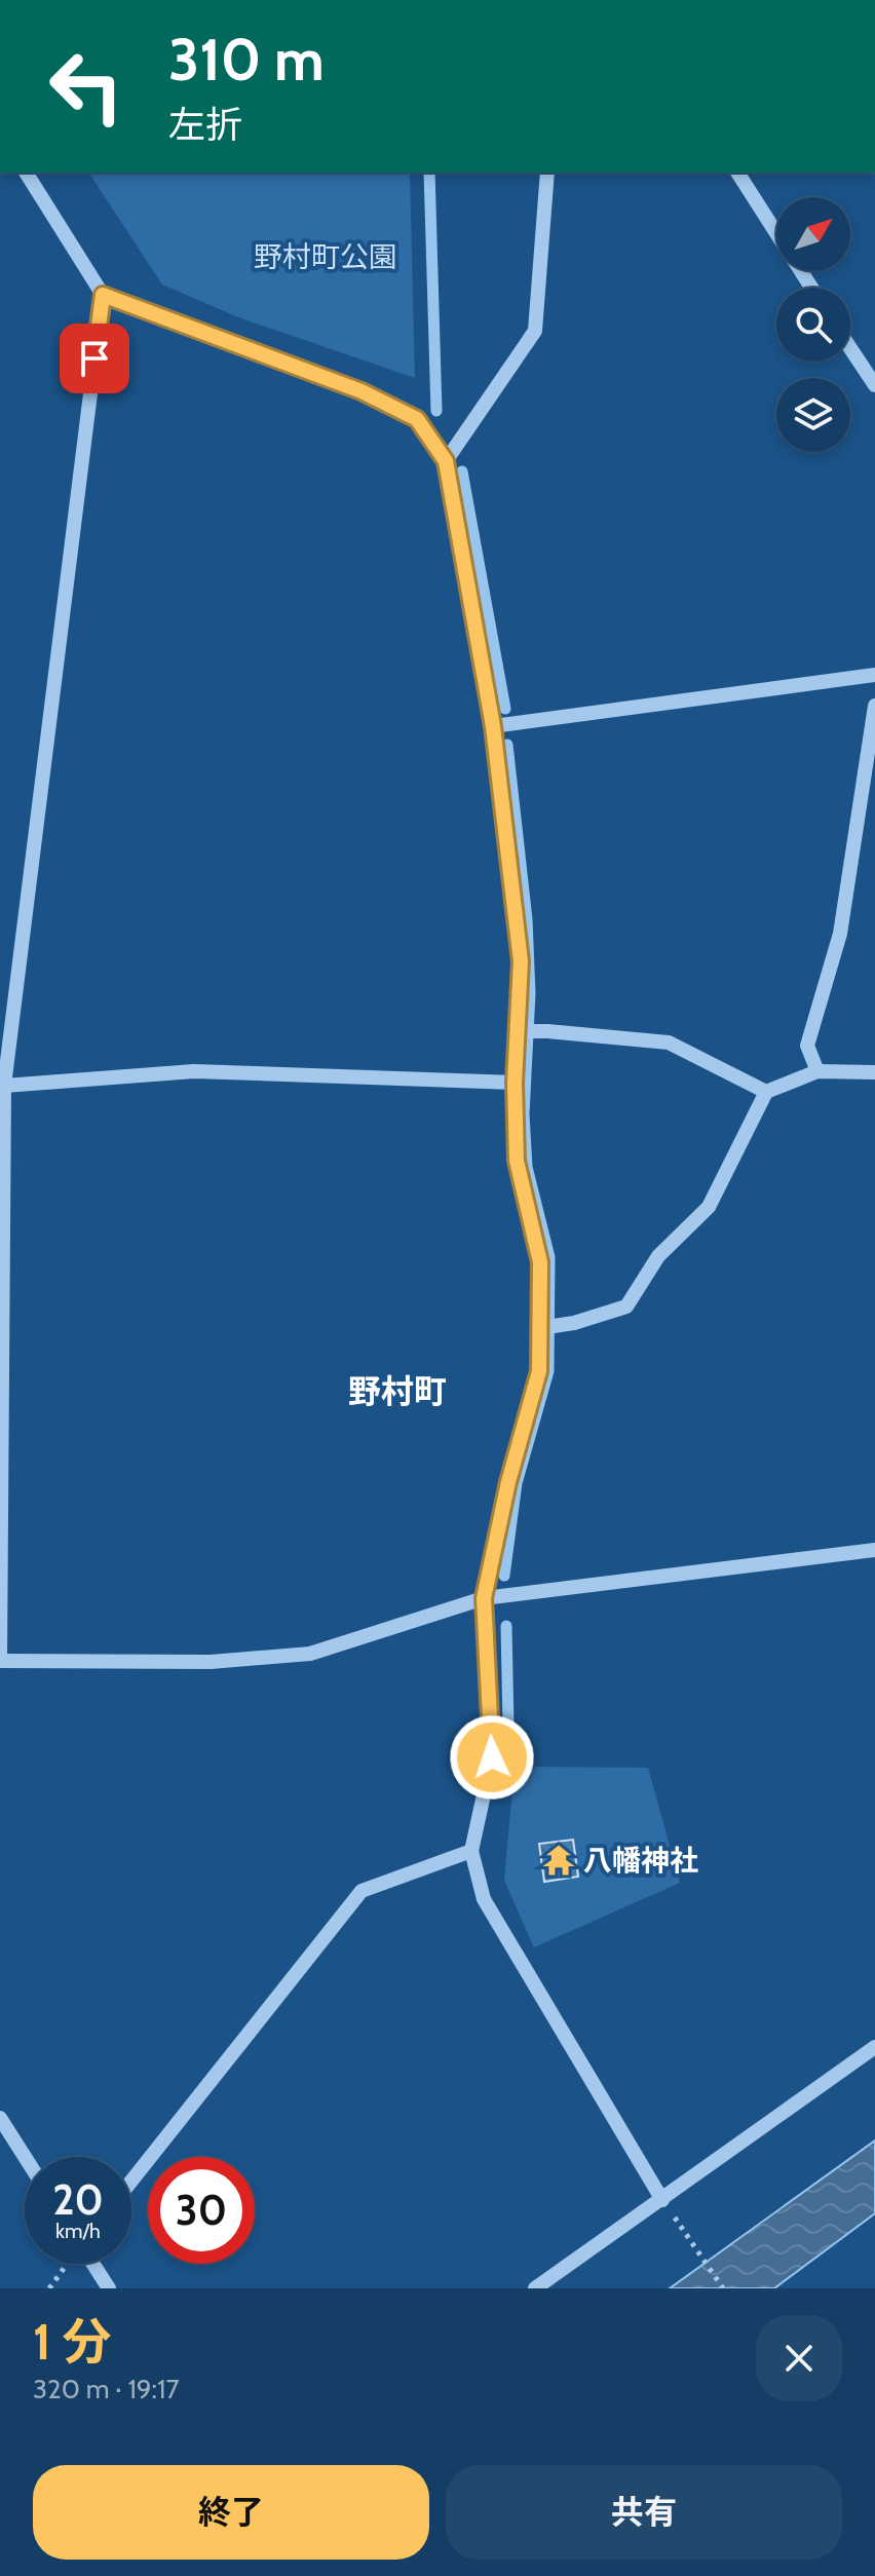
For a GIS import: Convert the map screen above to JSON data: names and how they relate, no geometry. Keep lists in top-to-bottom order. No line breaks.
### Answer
{"districts":["野村町"],"parks":["野村町公園"],"places":{"temple":["八幡神社"]},"north":"top right","page":{"turn":["310 m","左折"],"speed":"20 km/h","limit":"30","heading":["1 分","320 m · 19:17"],"buttons":["終了","共有"]}}
